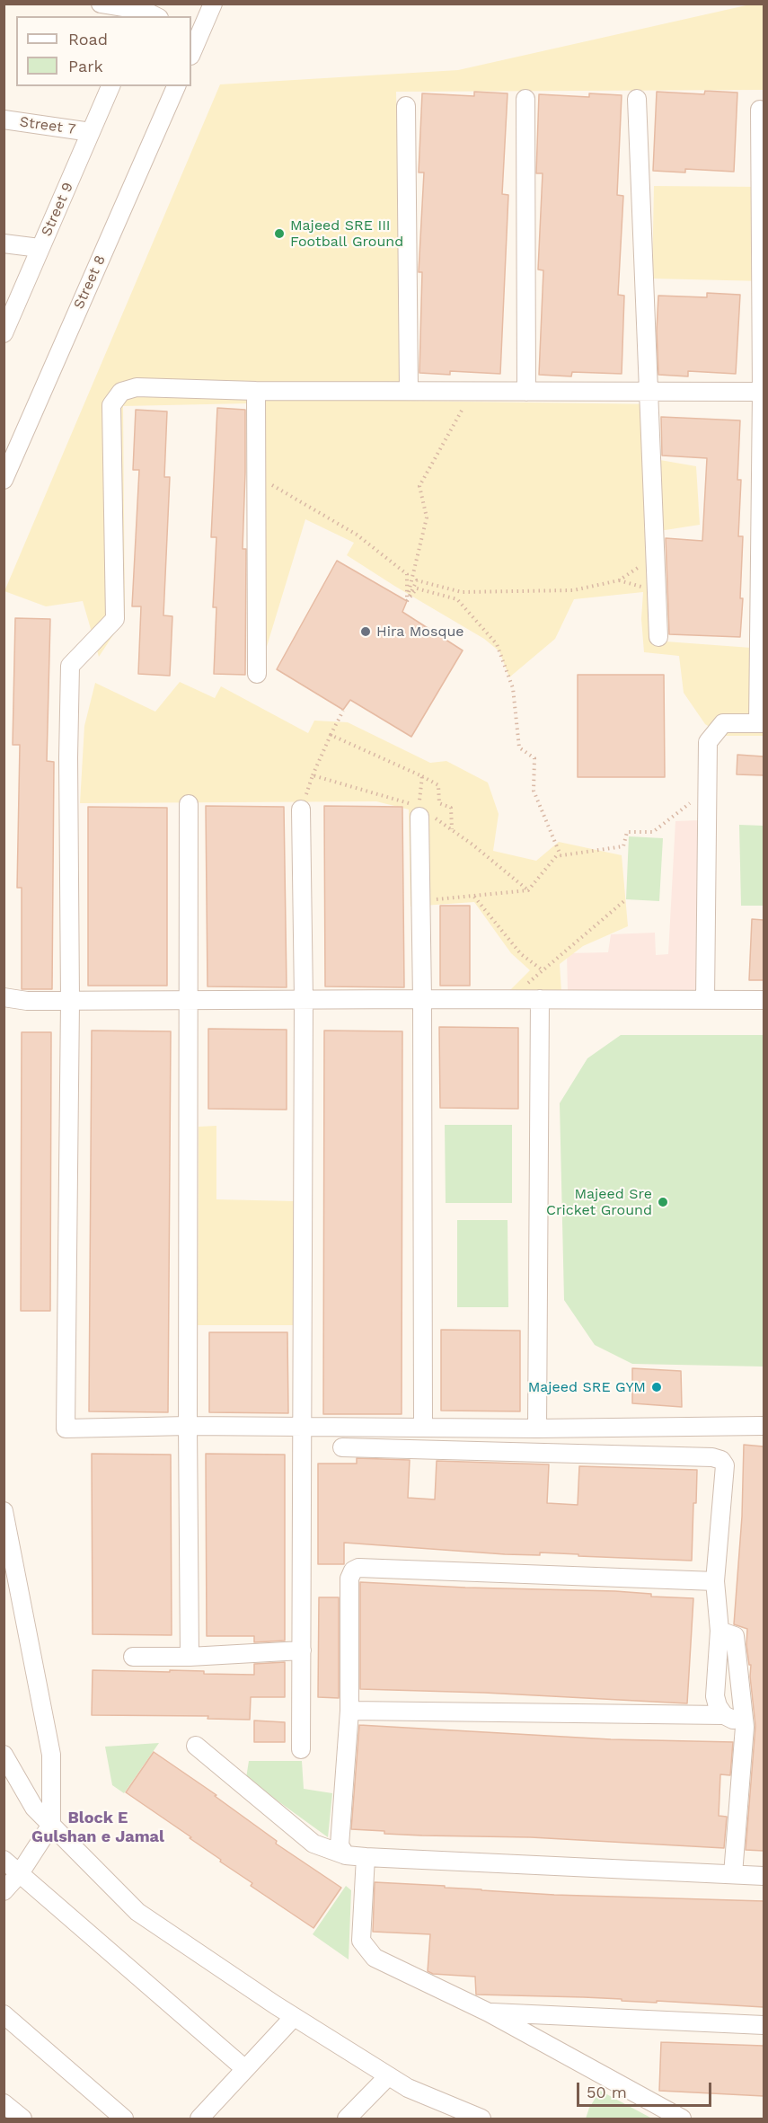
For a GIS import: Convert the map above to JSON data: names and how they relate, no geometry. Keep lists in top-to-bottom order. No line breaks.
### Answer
{"streets":{"street":["Street 7","Street 9","Street 8"]},"crossings":[["Street 7","Street 9"]],"districts":["Block E Gulshan e Jamal"],"places":["Majeed SRE III Football Ground","Hira Mosque","Majeed Sre Cricket Ground","Majeed SRE GYM"],"legend":["Road","Park"],"scale_bar":"50 m"}
